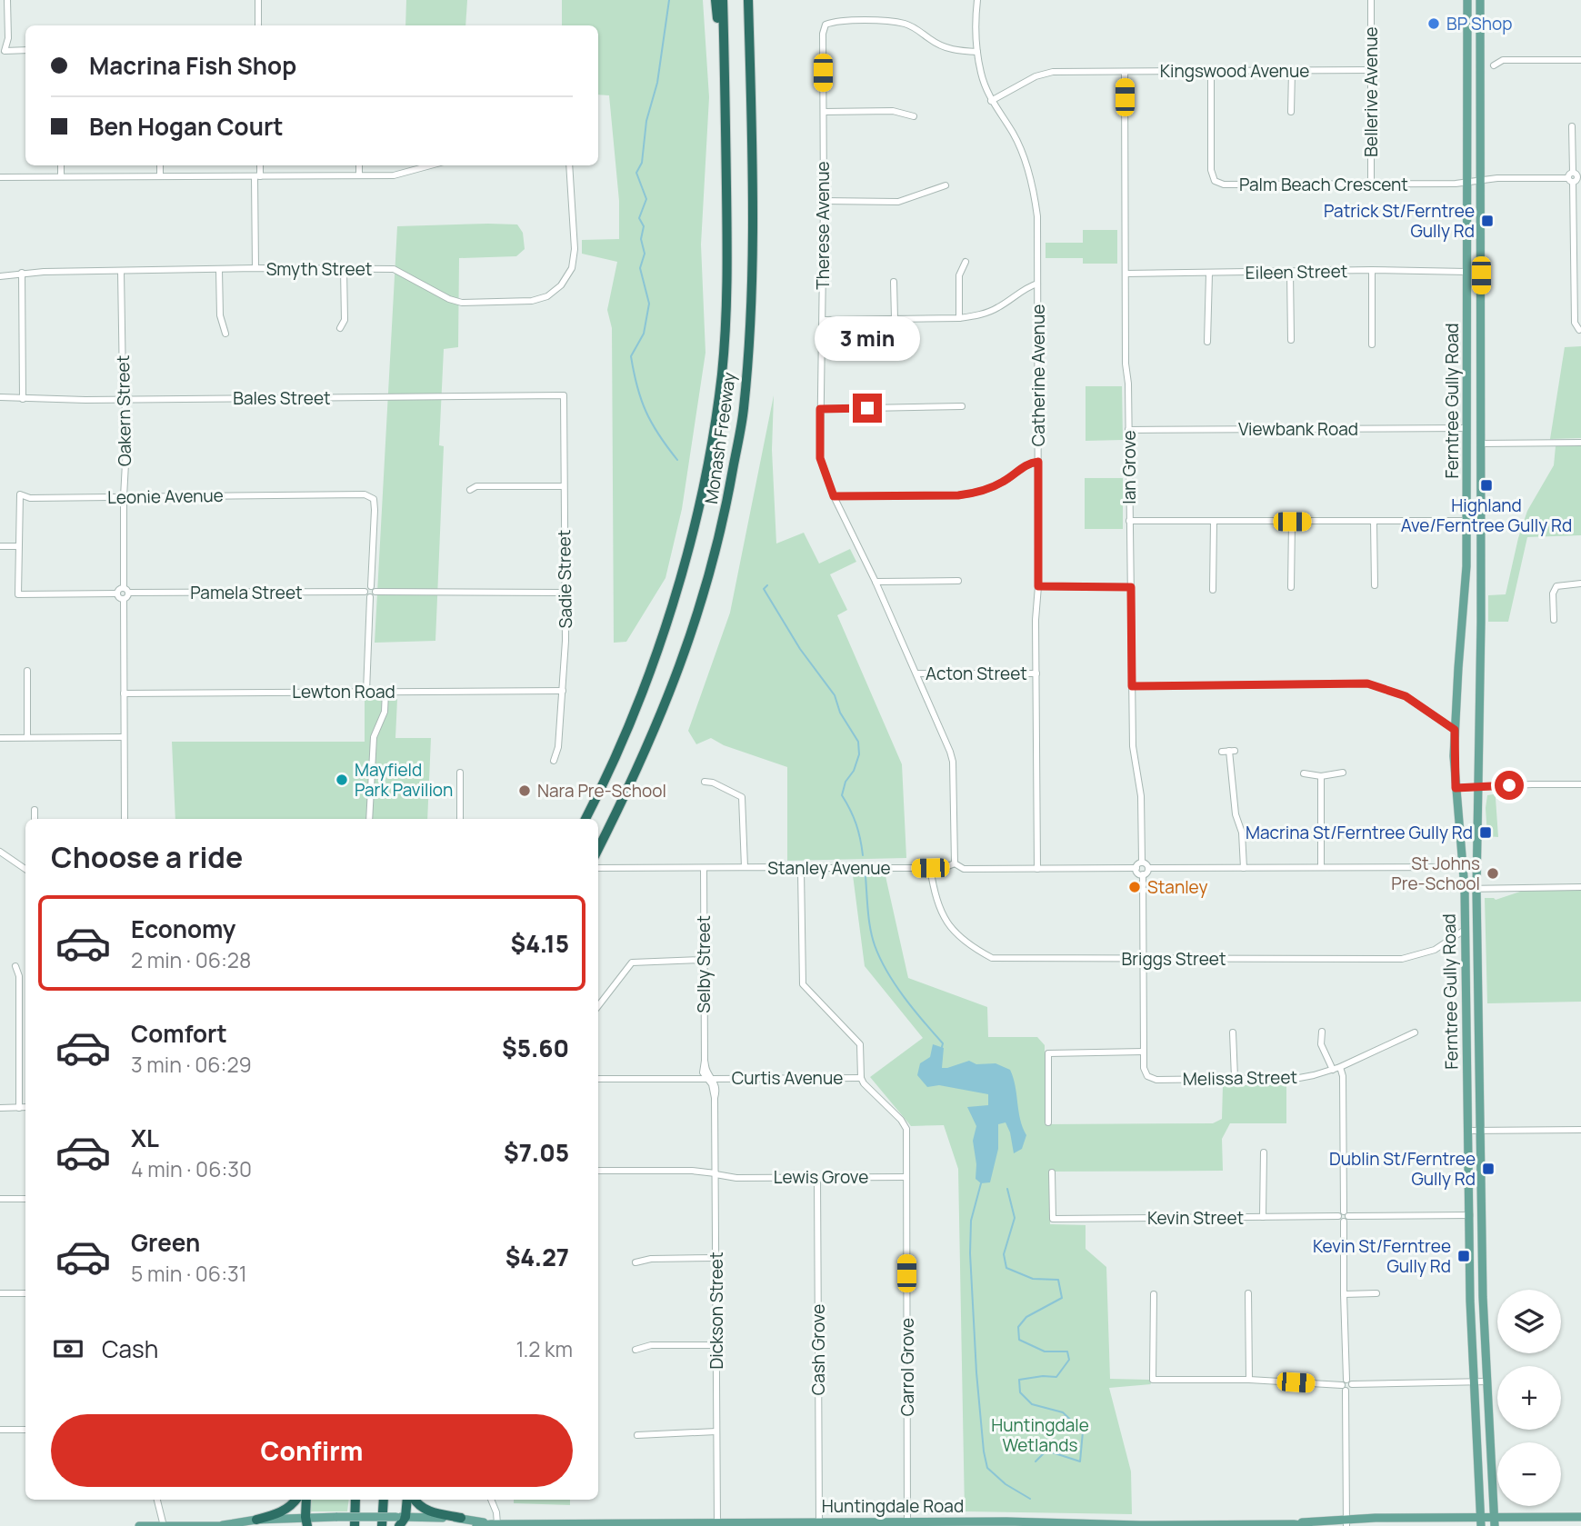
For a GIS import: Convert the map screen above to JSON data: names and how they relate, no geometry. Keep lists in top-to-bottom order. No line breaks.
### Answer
{"streets":{"highway":["Monash Freeway"],"main road":["Ferntree Gully Road","Huntingdale Road"],"street":["Kingswood Avenue","Bellerive Avenue","Palm Beach Crescent","Therese Avenue","Smyth Street","Eileen Street","Catherine Avenue","Bales Street","Oakern Street","Viewbank Road","Ian Grove","Leonie Avenue","Sadie Street","Pamela Street","Acton Street","Lewton Road","Stanley Avenue","Briggs Street","Selby Street","Curtis Avenue","Melissa Street","Lewis Grove","Kevin Street","Dickson Street","Cash Grove","Carrol Grove"]},"crossings":[["Kingswood Avenue","Bellerive Avenue"],["Kingswood Avenue","Palm Beach Crescent"],["Kingswood Avenue","Catherine Avenue"],["Kingswood Avenue","Ian Grove"],["Bellerive Avenue","Palm Beach Crescent"],["Palm Beach Crescent","Ferntree Gully Road"],["Therese Avenue","Catherine Avenue"],["Therese Avenue","Acton Street"],["Therese Avenue","Stanley Avenue"],["Smyth Street","Oakern Street"],["Eileen Street","Ferntree Gully Road"],["Eileen Street","Ian Grove"],["Catherine Avenue","Acton Street"],["Catherine Avenue","Stanley Avenue"],["Bales Street","Oakern Street"],["Bales Street","Sadie Street"],["Ferntree Gully Road","Viewbank Road"],["Ferntree Gully Road","Briggs Street"],["Ferntree Gully Road","Huntingdale Road"],["Oakern Street","Leonie Avenue"],["Oakern Street","Pamela Street"],["Viewbank Road","Ian Grove"],["Ian Grove","Stanley Avenue"],["Sadie Street","Lewton Road"],["Stanley Avenue","Briggs Street"],["Stanley Avenue","Selby Street"],["Selby Street","Curtis Avenue"],["Selby Street","Dickson Street"],["Curtis Avenue","Dickson Street"],["Curtis Avenue","Carrol Grove"],["Lewis Grove","Dickson Street"],["Lewis Grove","Cash Grove"],["Lewis Grove","Carrol Grove"],["Dickson Street","Huntingdale Road"],["Cash Grove","Huntingdale Road"],["Carrol Grove","Huntingdale Road"]],"parks":["Huntingdale Wetlands"],"places":{"other":["BP Shop","Mayfield Park Pavilion","Nara Pre-School","St Johns Pre-School","Stanley"],"transit":["Patrick St/Ferntree Gully Rd","Highland Ave/Ferntree Gully Rd","Macrina St/Ferntree Gully Rd","Dublin St/Ferntree Gully Rd","Kevin St/Ferntree Gully Rd"]},"page":{"banner":["Macrina Fish Shop","Ben Hogan Court"],"bubble":"3 min","heading":"Choose a ride","list":[{"name":"Economy","note":"2 min · 06:28","value":"$4.15"},{"name":"Comfort","note":"3 min · 06:29","value":"$5.60"},{"name":"XL","note":"4 min · 06:30","value":"$7.05"},{"name":"Green","note":"5 min · 06:31","value":"$4.27"}],"map_buttons":["+","−"],"pay":["Cash","1.2 km"],"buttons":"Confirm"}}
